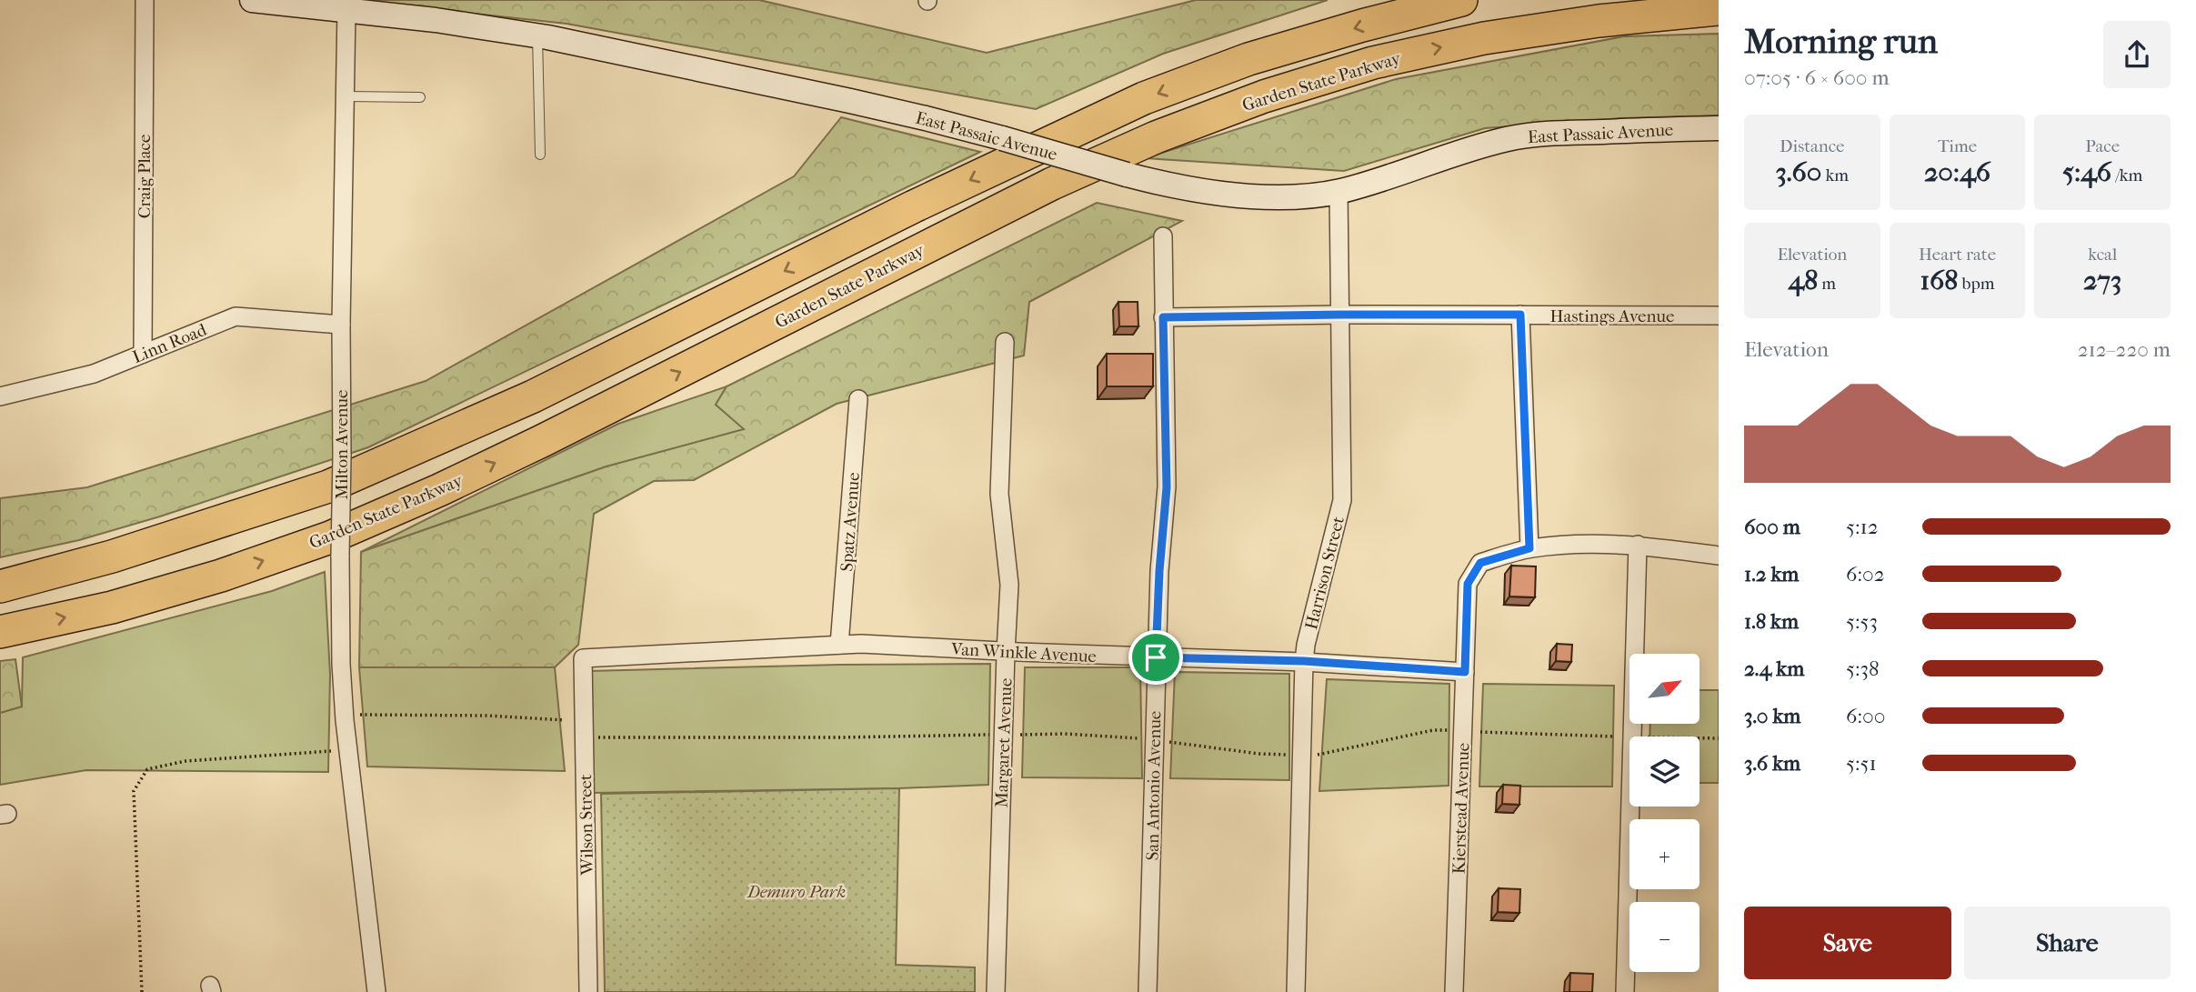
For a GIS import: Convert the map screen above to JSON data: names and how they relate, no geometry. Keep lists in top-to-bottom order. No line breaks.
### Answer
{"streets":{"highway":["Garden State Parkway"],"main road":["East Passaic Avenue"],"street":["Craig Place","Hastings Avenue","Linn Road","Milton Avenue","Spatz Avenue","Harrison Street","Van Winkle Avenue","Margaret Avenue","San Antonio Avenue","Kierstead Avenue","Wilson Street"]},"crossings":[["East Passaic Avenue","Milton Avenue"],["East Passaic Avenue","Harrison Street"],["Craig Place","Linn Road"],["Hastings Avenue","Harrison Street"],["Hastings Avenue","San Antonio Avenue"],["Linn Road","Milton Avenue"],["Spatz Avenue","Van Winkle Avenue"],["Harrison Street","Van Winkle Avenue"],["Van Winkle Avenue","Margaret Avenue"],["Van Winkle Avenue","San Antonio Avenue"],["Van Winkle Avenue","Kierstead Avenue"],["Van Winkle Avenue","Wilson Street"]],"parks":["Demuro Park"],"north":"top right","page":{"heading":["Morning run","07:05 · 6 × 600 m"],"stats":[["Distance","3.60 km"],["Time","20:46"],["Pace","5:46 /km"],["Elevation","48 m"],["Heart rate","168 bpm"],["kcal","273"]],"chart":["Elevation","212–220 m"],"list":[{"name":"600 m","note":"5:12"},{"name":"1.2 km","note":"6:02"},{"name":"1.8 km","note":"5:53"},{"name":"2.4 km","note":"5:38"},{"name":"3.0 km","note":"6:00"},{"name":"3.6 km","note":"5:51"}],"map_buttons":["+","−"],"buttons":["Save","Share"]}}
